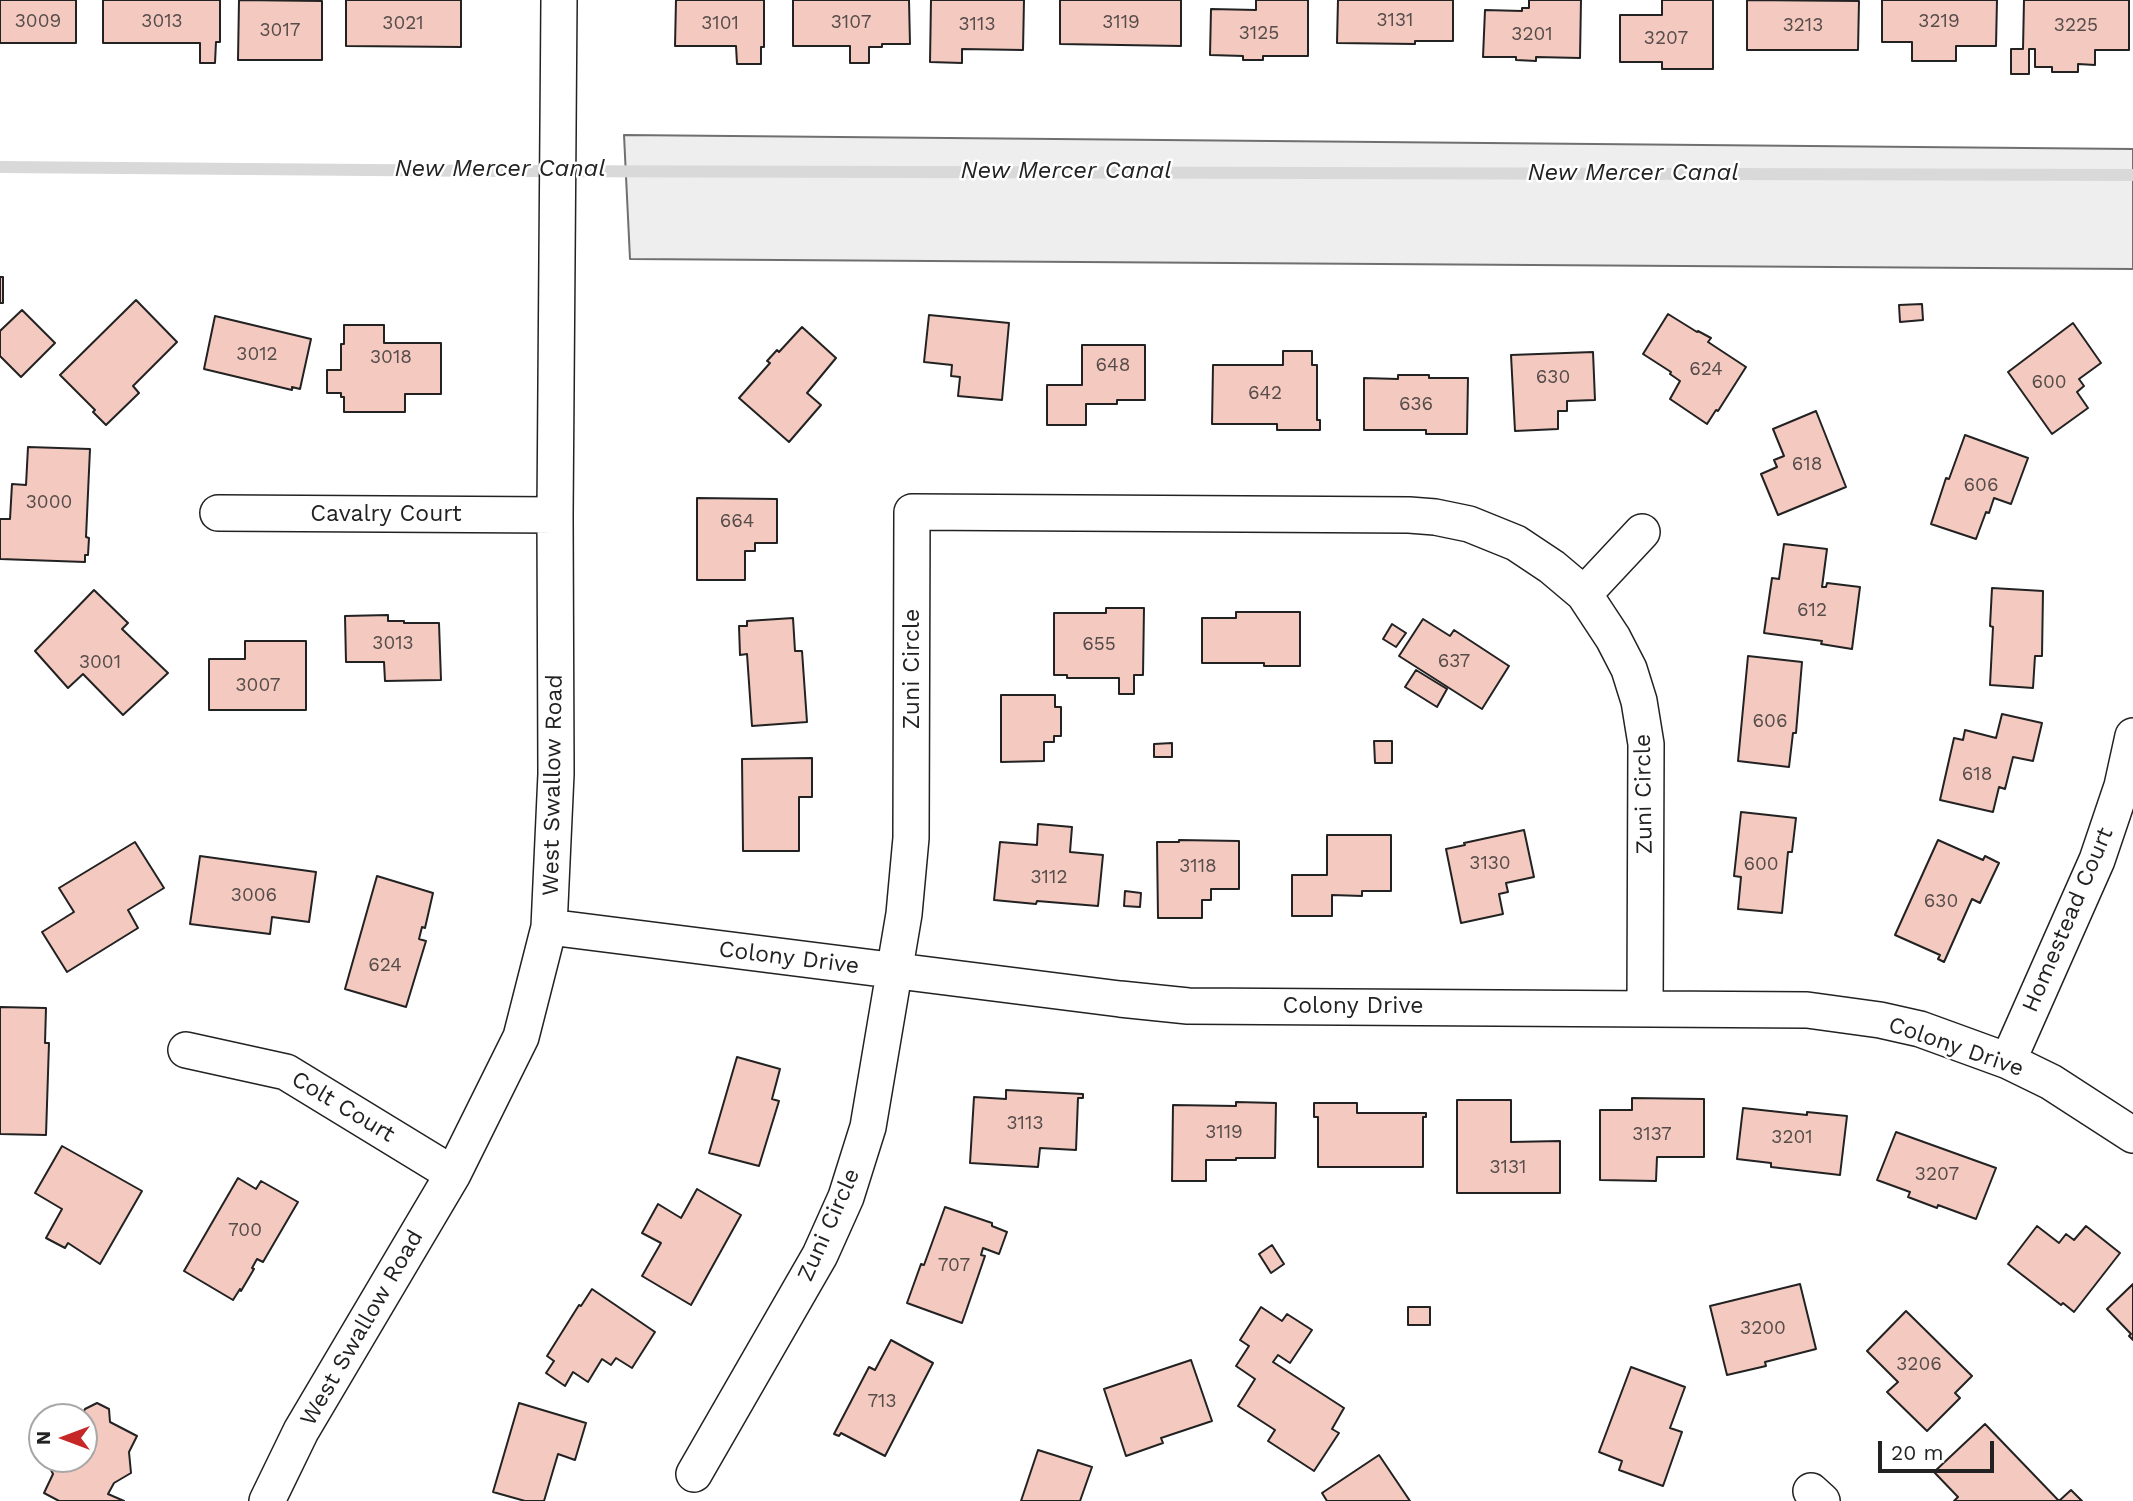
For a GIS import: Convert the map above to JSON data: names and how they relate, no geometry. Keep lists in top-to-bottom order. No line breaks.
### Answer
{"streets":{"street":["Cavalry Court","Zuni Circle","West Swallow Road","Homestead Court","Colony Drive","Colt Court"]},"crossings":[["Cavalry Court","West Swallow Road"],["Zuni Circle","Colony Drive"],["West Swallow Road","Colony Drive"],["West Swallow Road","Colt Court"],["Homestead Court","Colony Drive"]],"water":["New Mercer Canal"],"house_numbers":["3131","3009","3013","3219","3107","3119","3021","3101","3113","3213","3225","3017","3125","3201","3207","3012","3018","648","624","630","600","642","636","618","606","3000","664","612","3013","655","637","3001","3007","606","618","3130","600","3118","3112","3006","630","624","3113","3119","3137","3201","3131","3207","700","707","3200","3206","713"],"scale_bar":"20 m","north":"left"}
